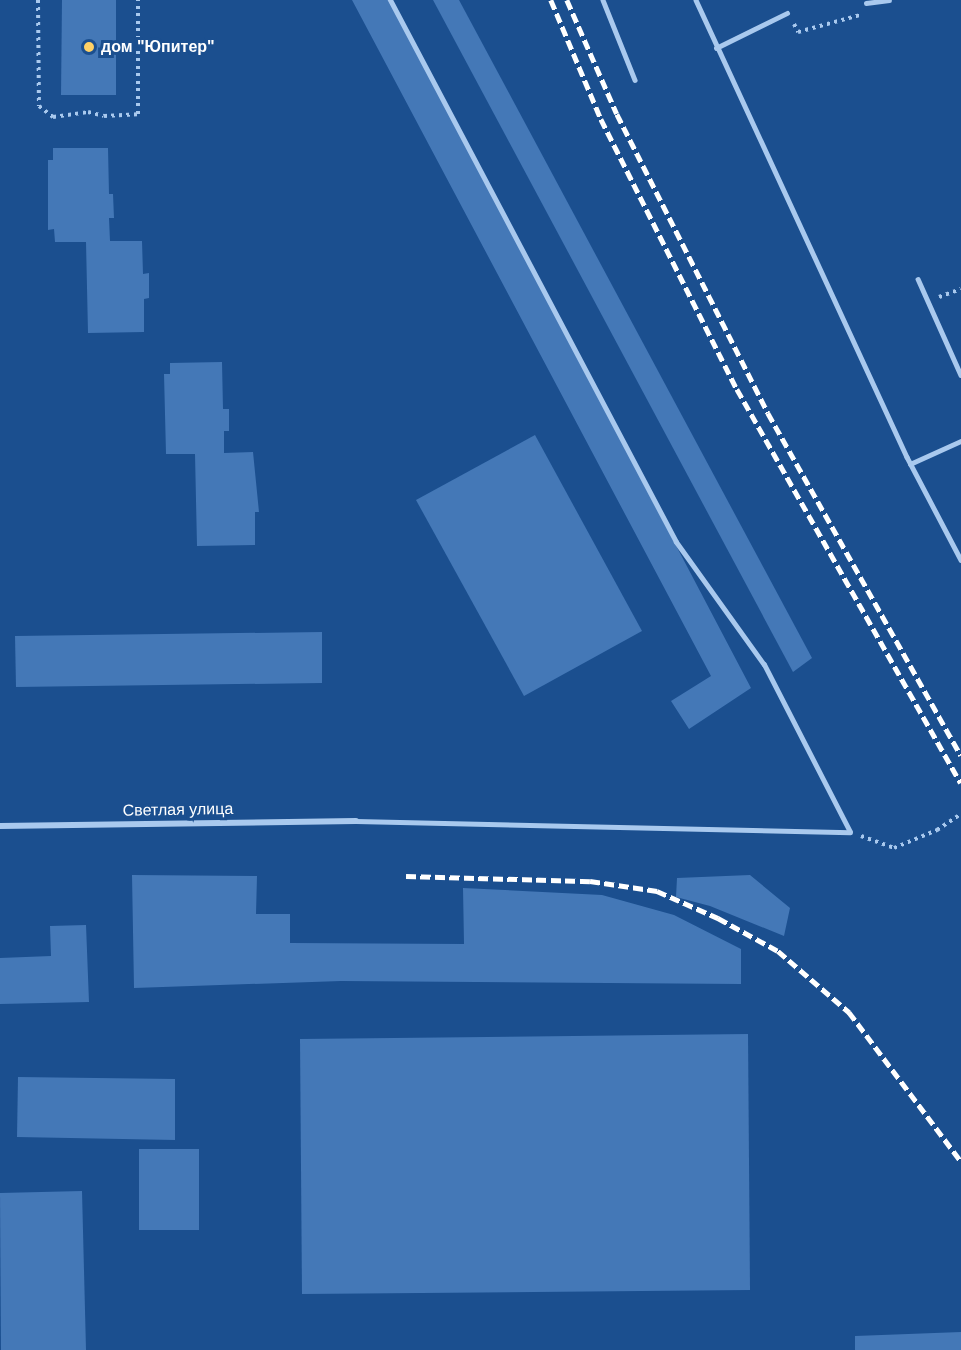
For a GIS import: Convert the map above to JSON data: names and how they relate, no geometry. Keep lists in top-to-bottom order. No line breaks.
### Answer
{"streets":{"street":["Светлая улица"]},"places":["дом \"Юпитер\""]}
